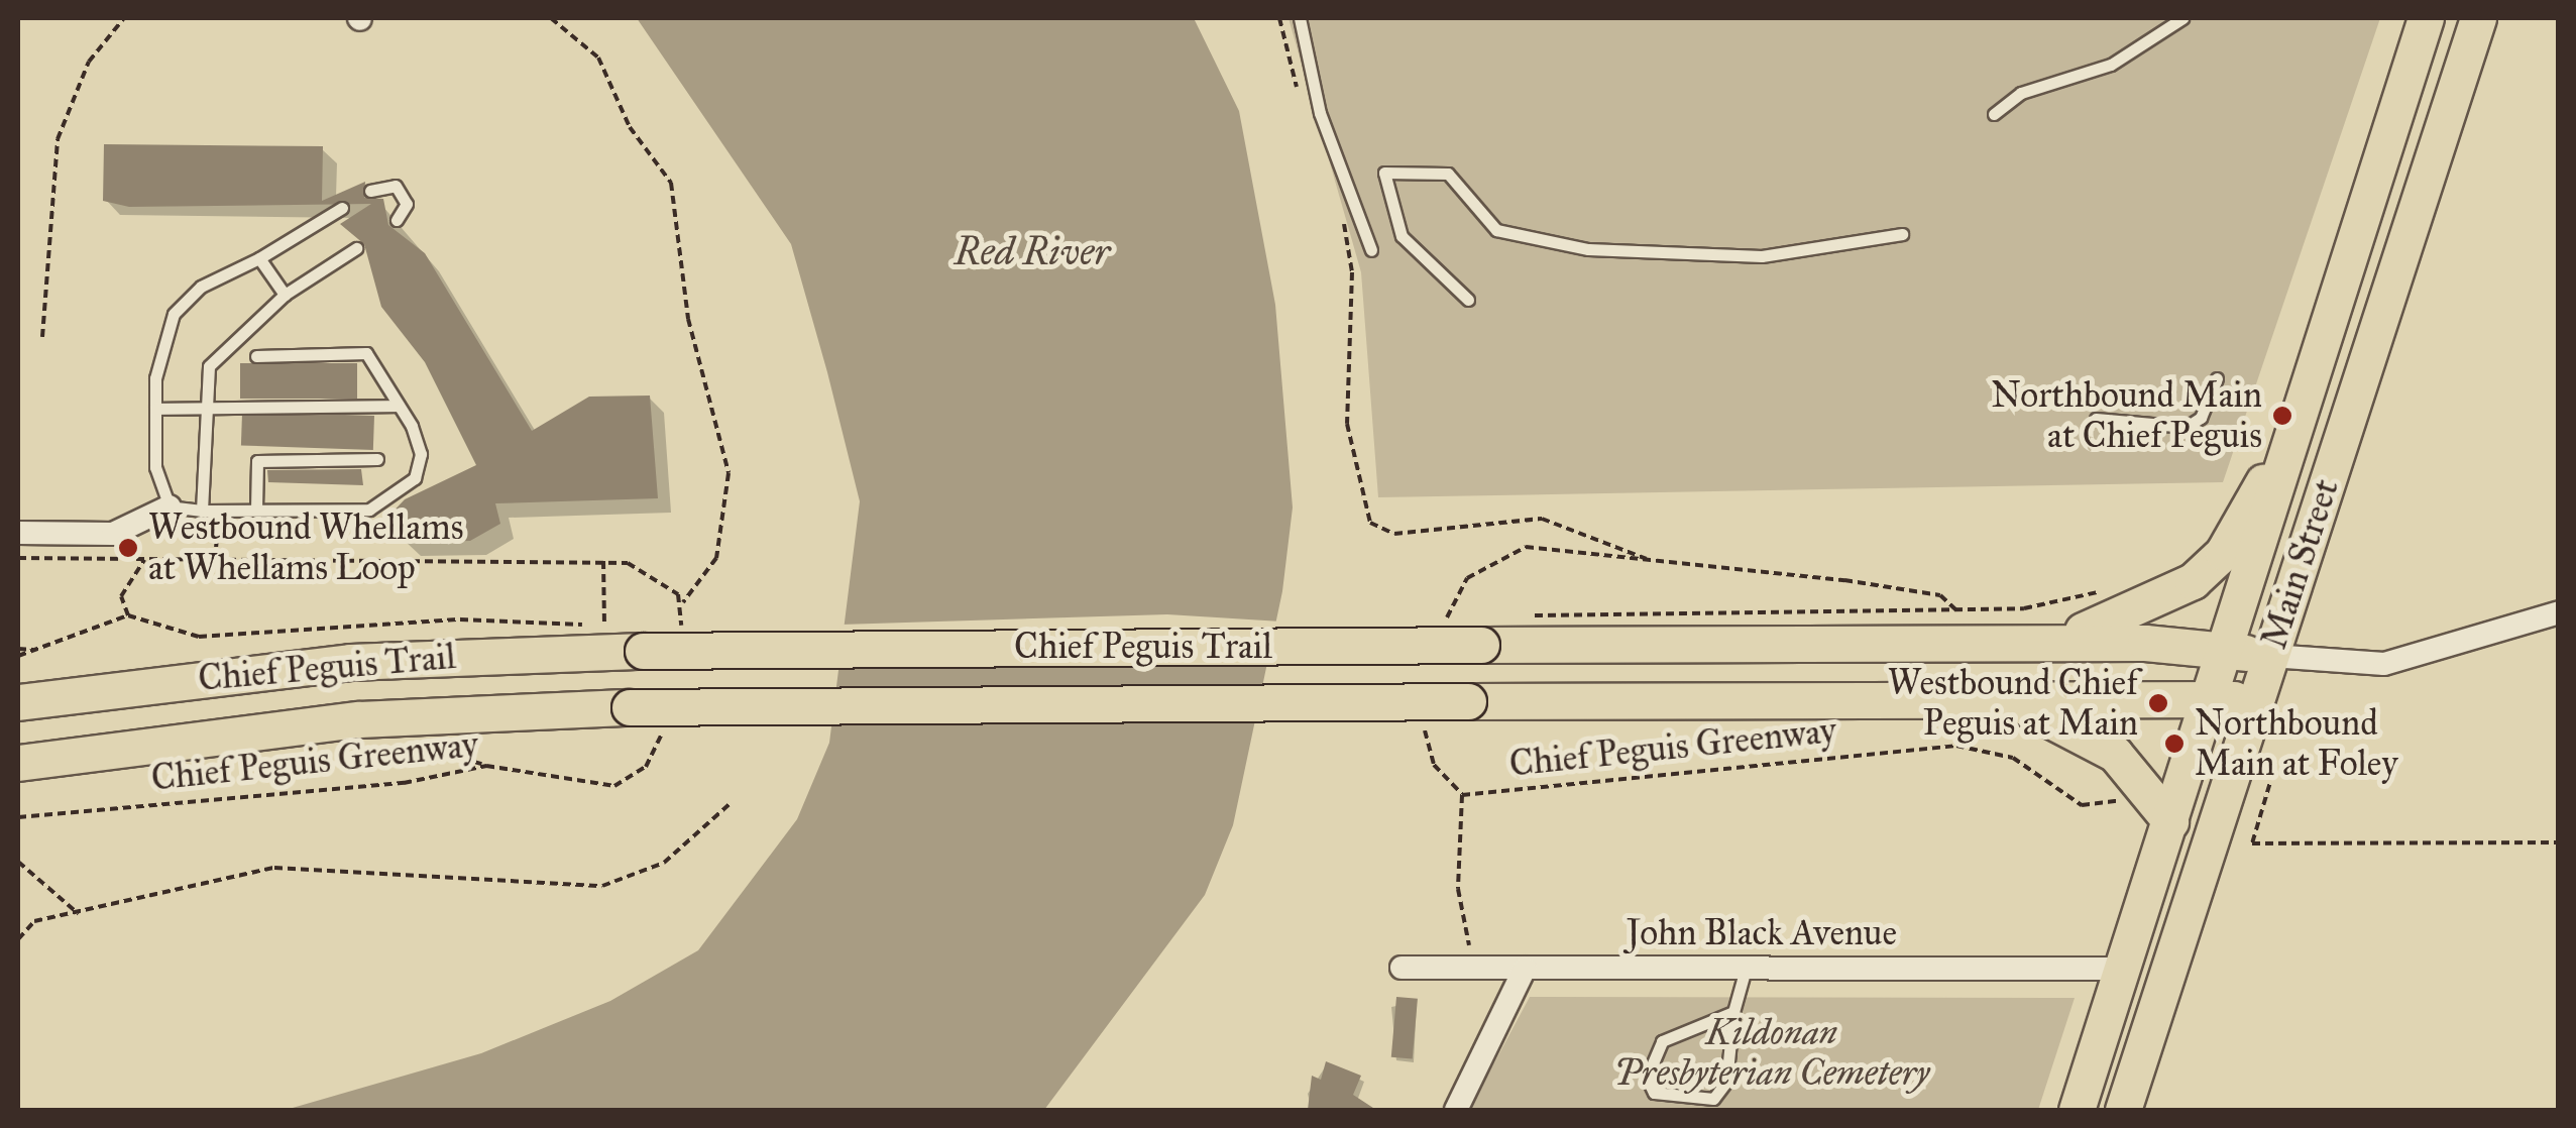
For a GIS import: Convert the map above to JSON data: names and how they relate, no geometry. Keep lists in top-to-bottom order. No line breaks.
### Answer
{"streets":{"main road":["Main Street","Chief Peguis Trail"],"street":["John Black Avenue"],"path":["Chief Peguis Greenway"]},"crossings":[["Main Street","Chief Peguis Trail"],["Main Street","John Black Avenue"]],"water":["Red River"],"parks":["Kildonan Presbyterian Cemetery"],"places":["Northbound Main at Chief Peguis","Westbound Whellams at Whellams Loop","Westbound Chief Peguis at Main","Northbound Main at Foley"]}
